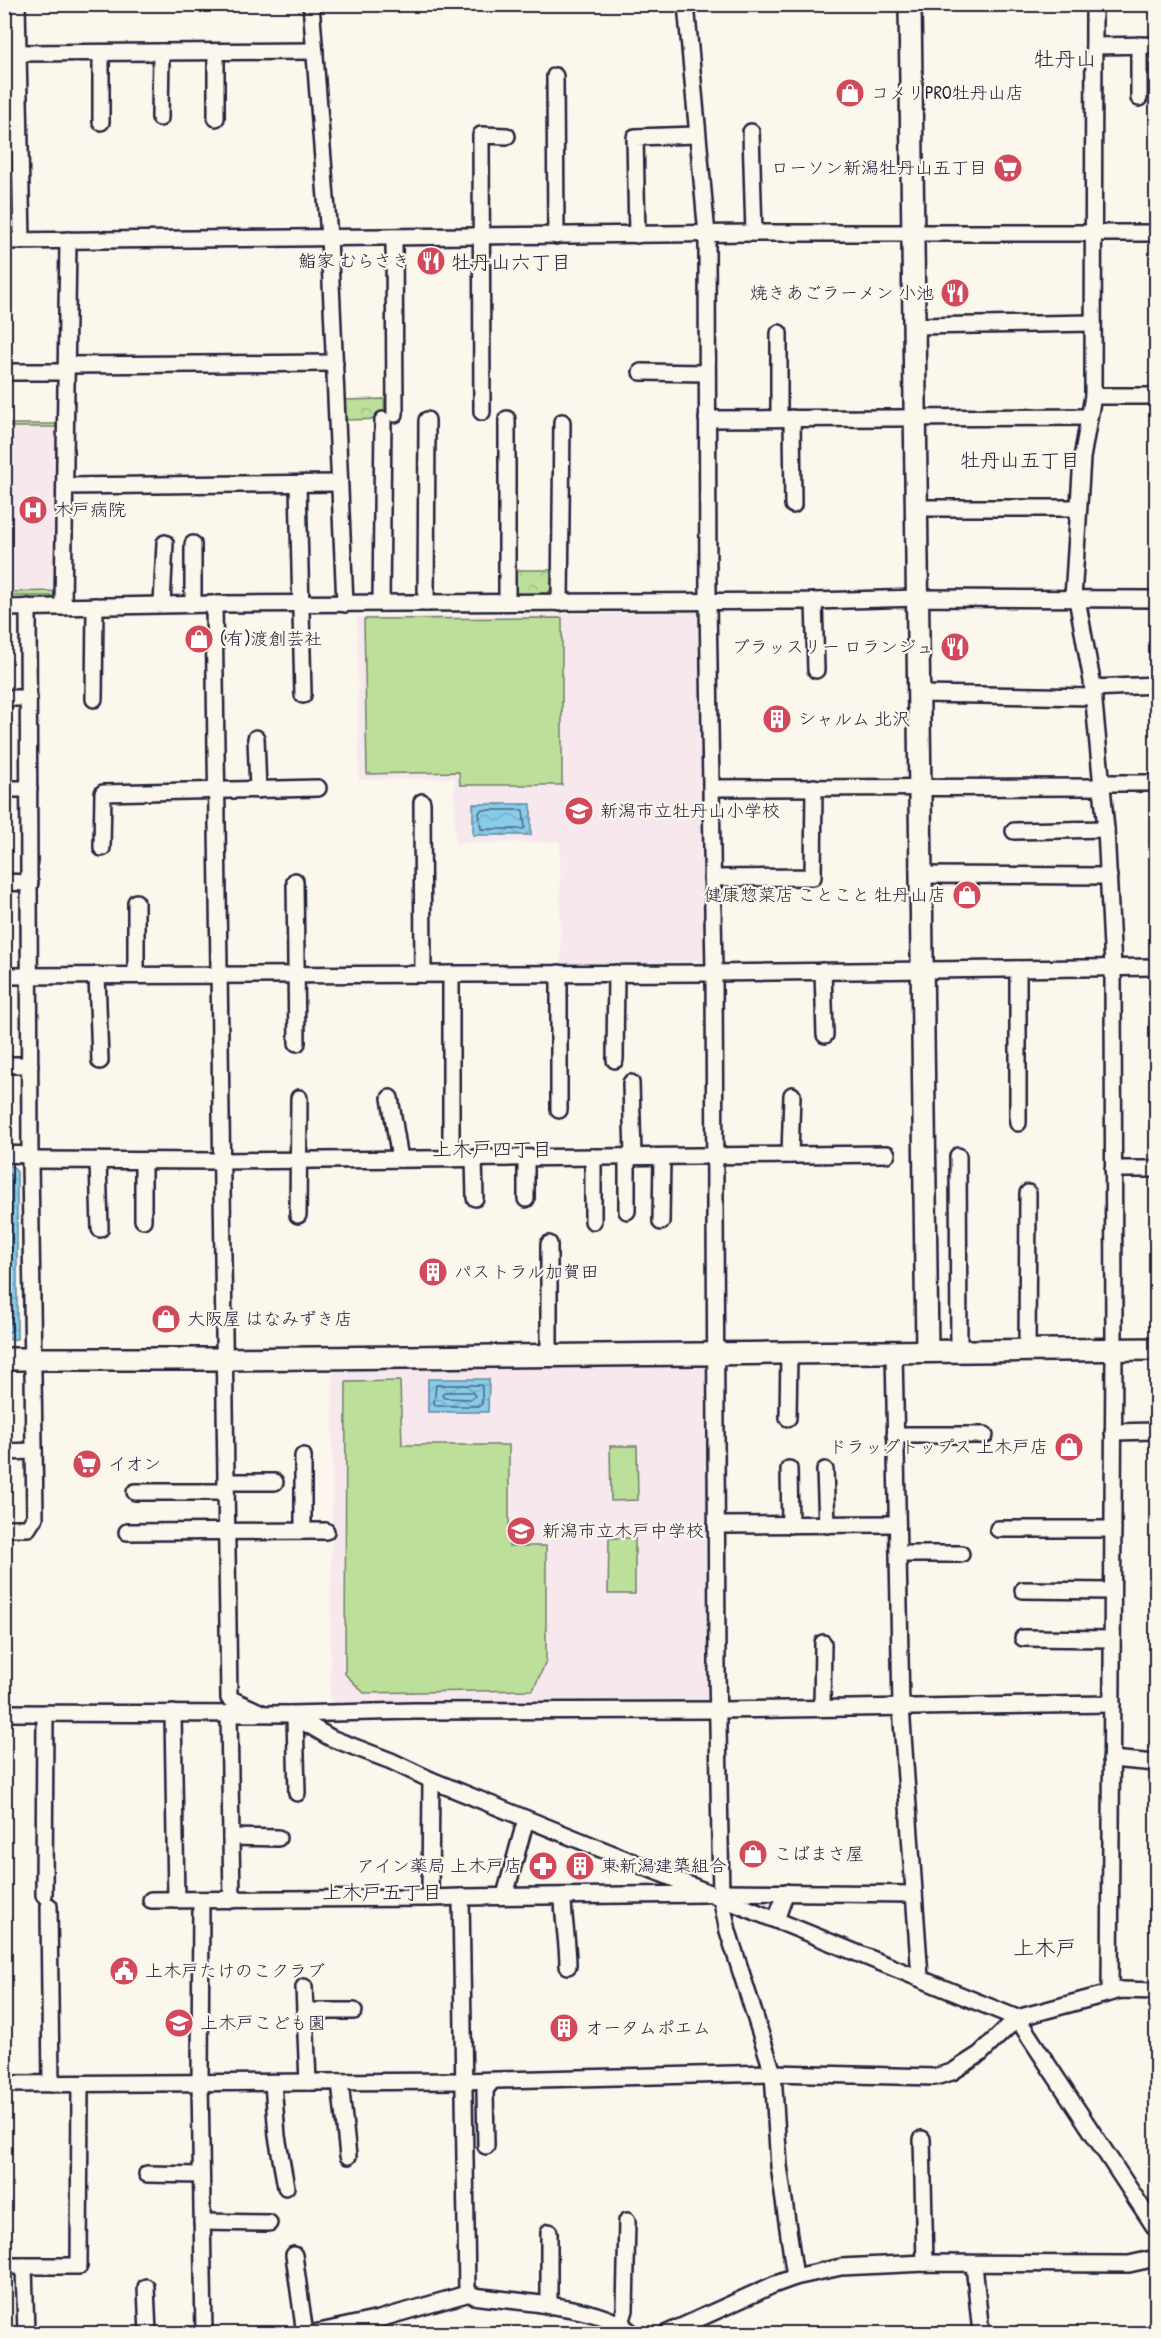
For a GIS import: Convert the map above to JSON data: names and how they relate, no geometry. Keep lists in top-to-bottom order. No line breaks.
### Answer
{"districts":["牡丹山","牡丹山六丁目","牡丹山五丁目","上木戸四丁目","上木戸五丁目","上木戸"],"places":{"shop":["コメリPRO牡丹山店","(有)渡創芸社","健康惣菜店 ことこと 牡丹山店","大阪屋 はなみずき店","ドラッグトップス 上木戸店","こばまさ屋"],"supermarket":["ローソン新潟牡丹山五丁目","イオン"],"restaurant":["鮨家 むらさき","焼きあごラーメン 小池","ブラッスリー ロランジュ"],"hospital":["木戸病院"],"building":["シャルム 北沢","パストラル加賀田","東新潟建築組合","オータムポエム"],"school or university":["新潟市立牡丹山小学校","新潟市立木戸中学校","上木戸こども園"],"pharmacy":["アイン薬局 上木戸店"],"public building":["上木戸たけのこクラブ"]}}
